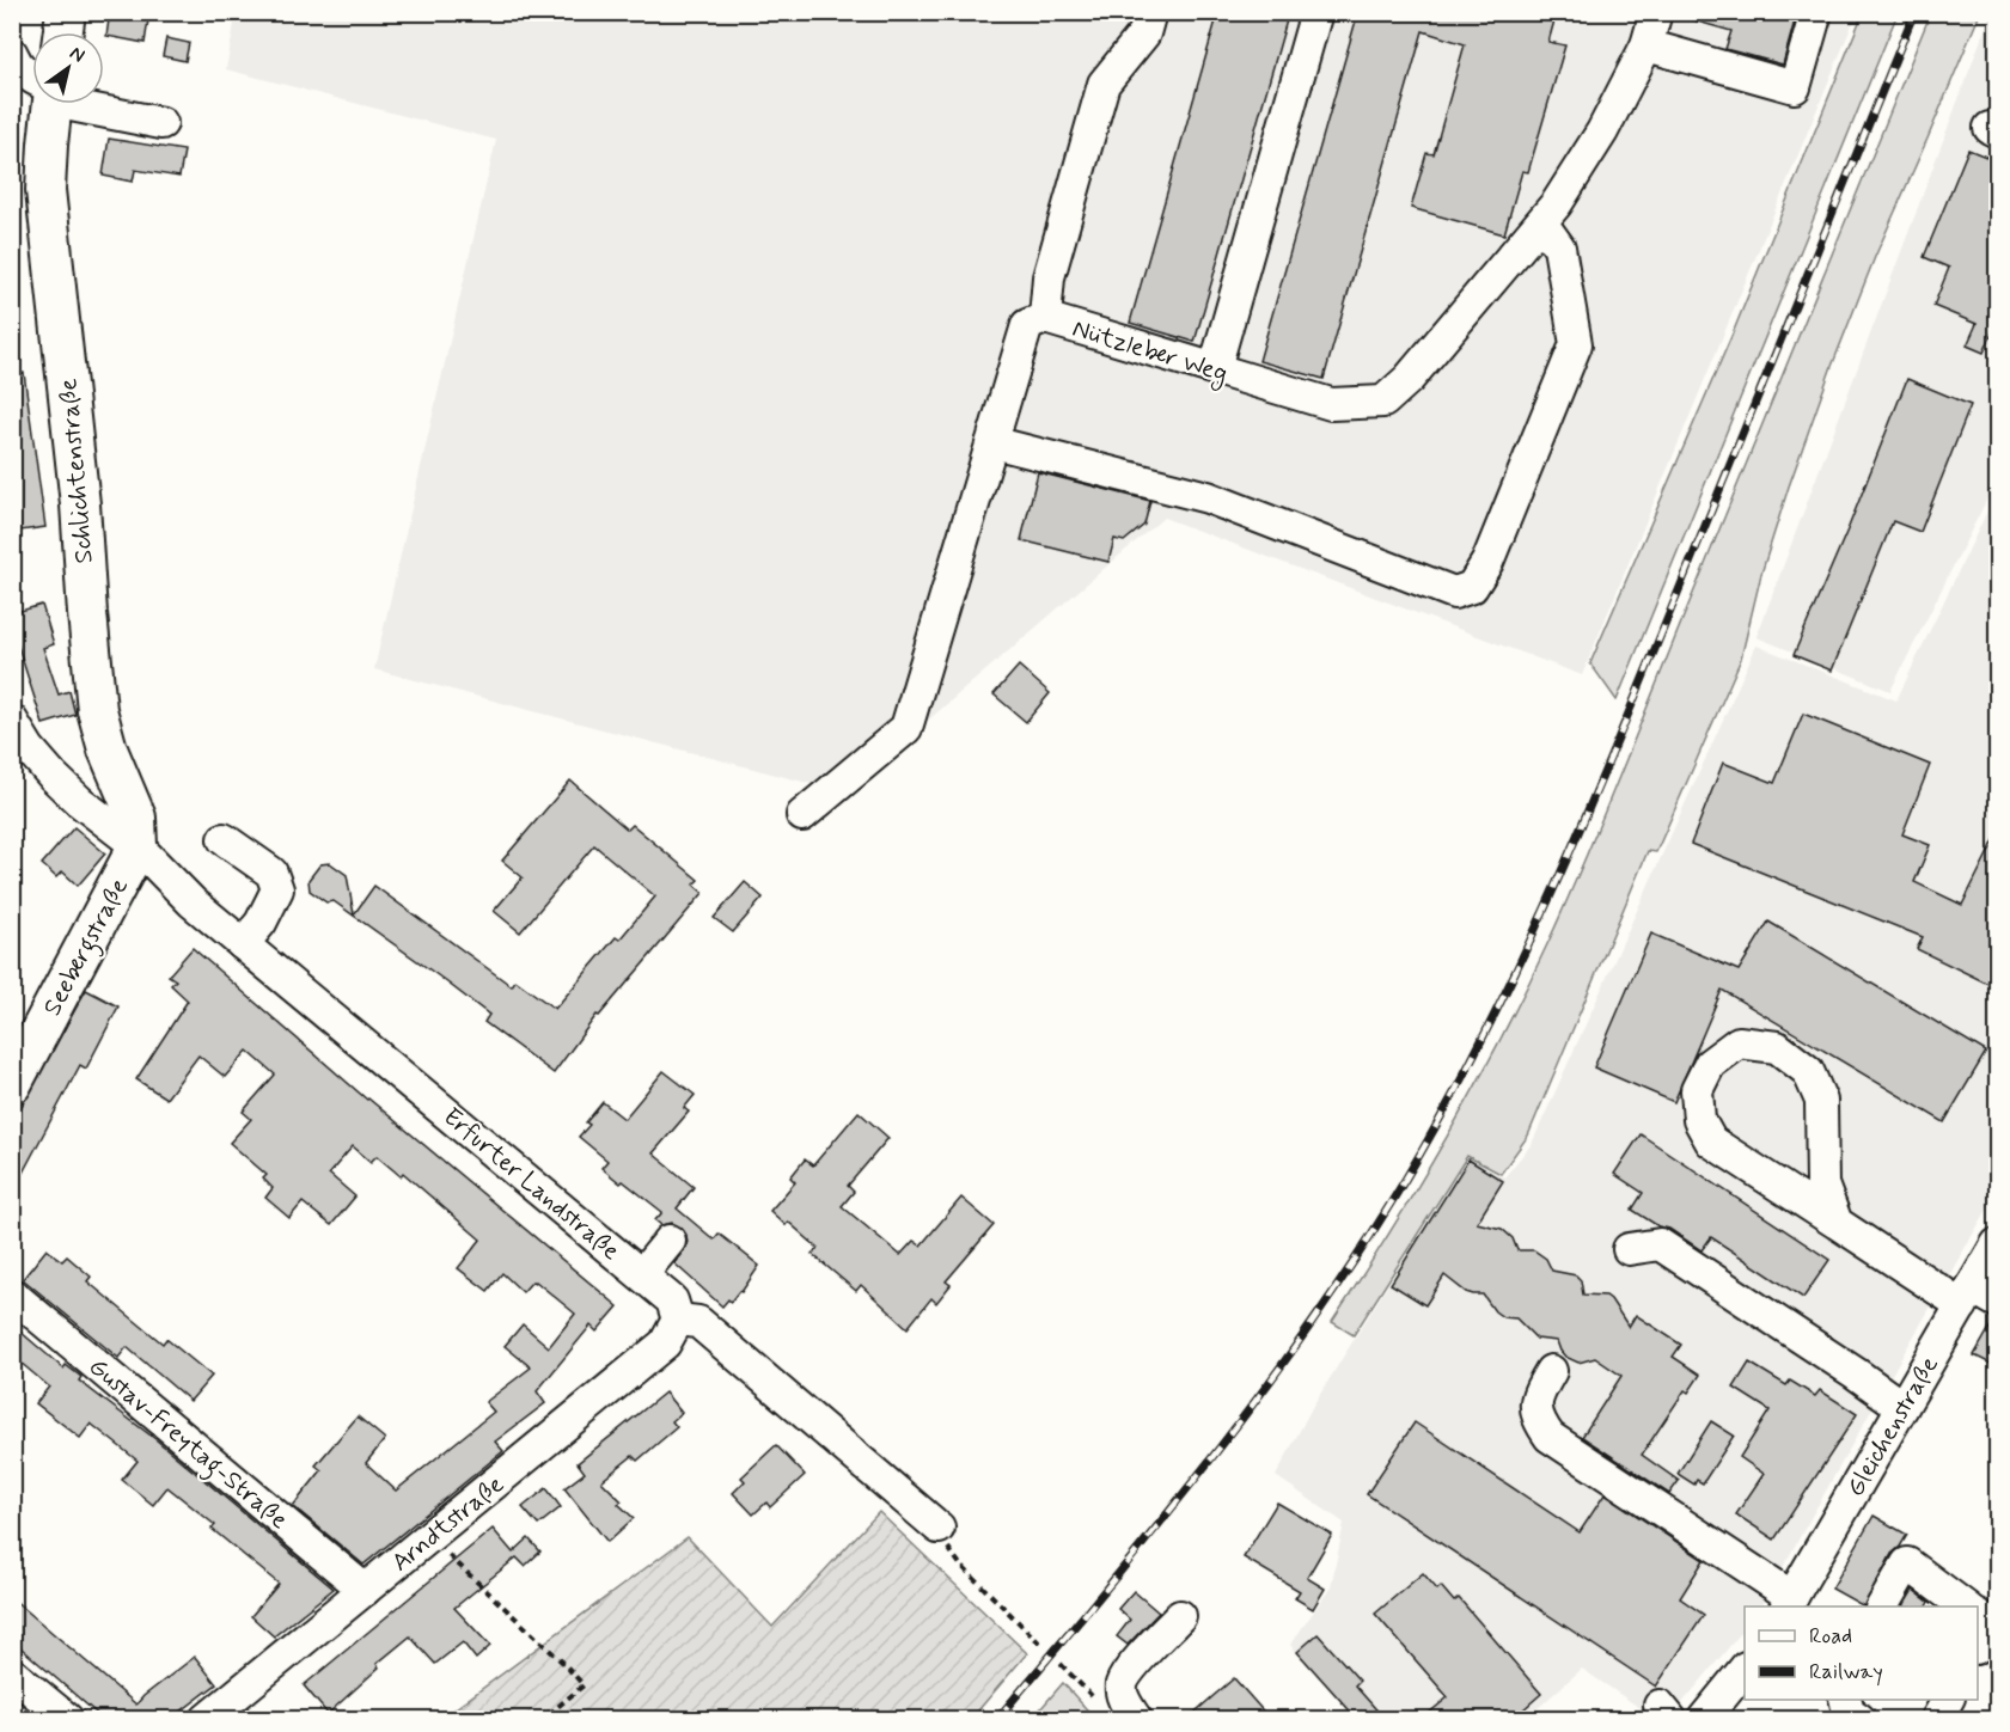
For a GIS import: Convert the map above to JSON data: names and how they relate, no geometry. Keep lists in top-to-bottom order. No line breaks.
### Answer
{"streets":{"main road":["Schlichtenstraße","Seebergstraße"],"street":["Nützleber Weg","Erfurter Landstraße","Gleichenstraße","Gustav-Freytag-Straße","Arndtstraße"]},"crossings":[["Schlichtenstraße","Seebergstraße"],["Schlichtenstraße","Erfurter Landstraße"],["Seebergstraße","Erfurter Landstraße"],["Erfurter Landstraße","Arndtstraße"],["Gustav-Freytag-Straße","Arndtstraße"]],"legend":["Road","Railway"],"north":"top right"}
